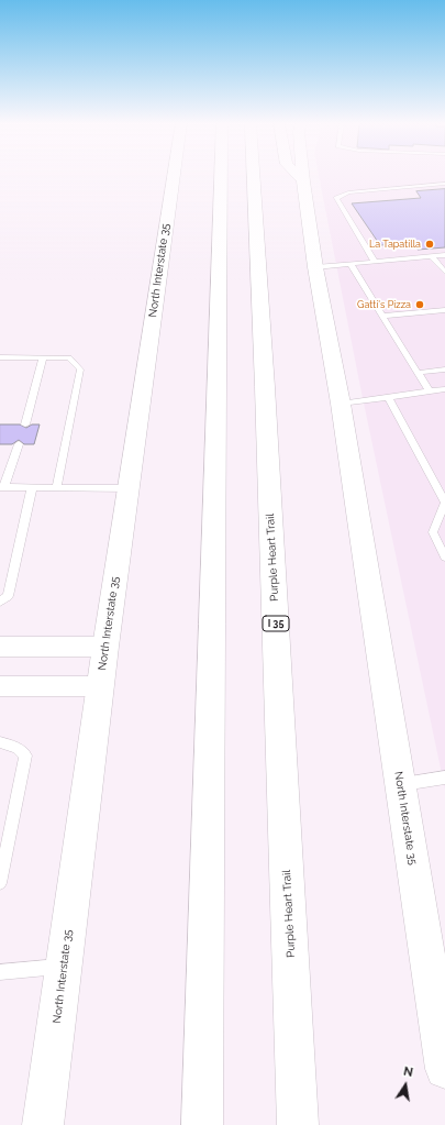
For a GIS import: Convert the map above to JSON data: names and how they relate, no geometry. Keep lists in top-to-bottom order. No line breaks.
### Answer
{"streets":{"main road":["North Interstate 35","Purple Heart Trail","I 35"]},"places":["La Tapatilla","Gatti's Pizza"],"north":"top"}
